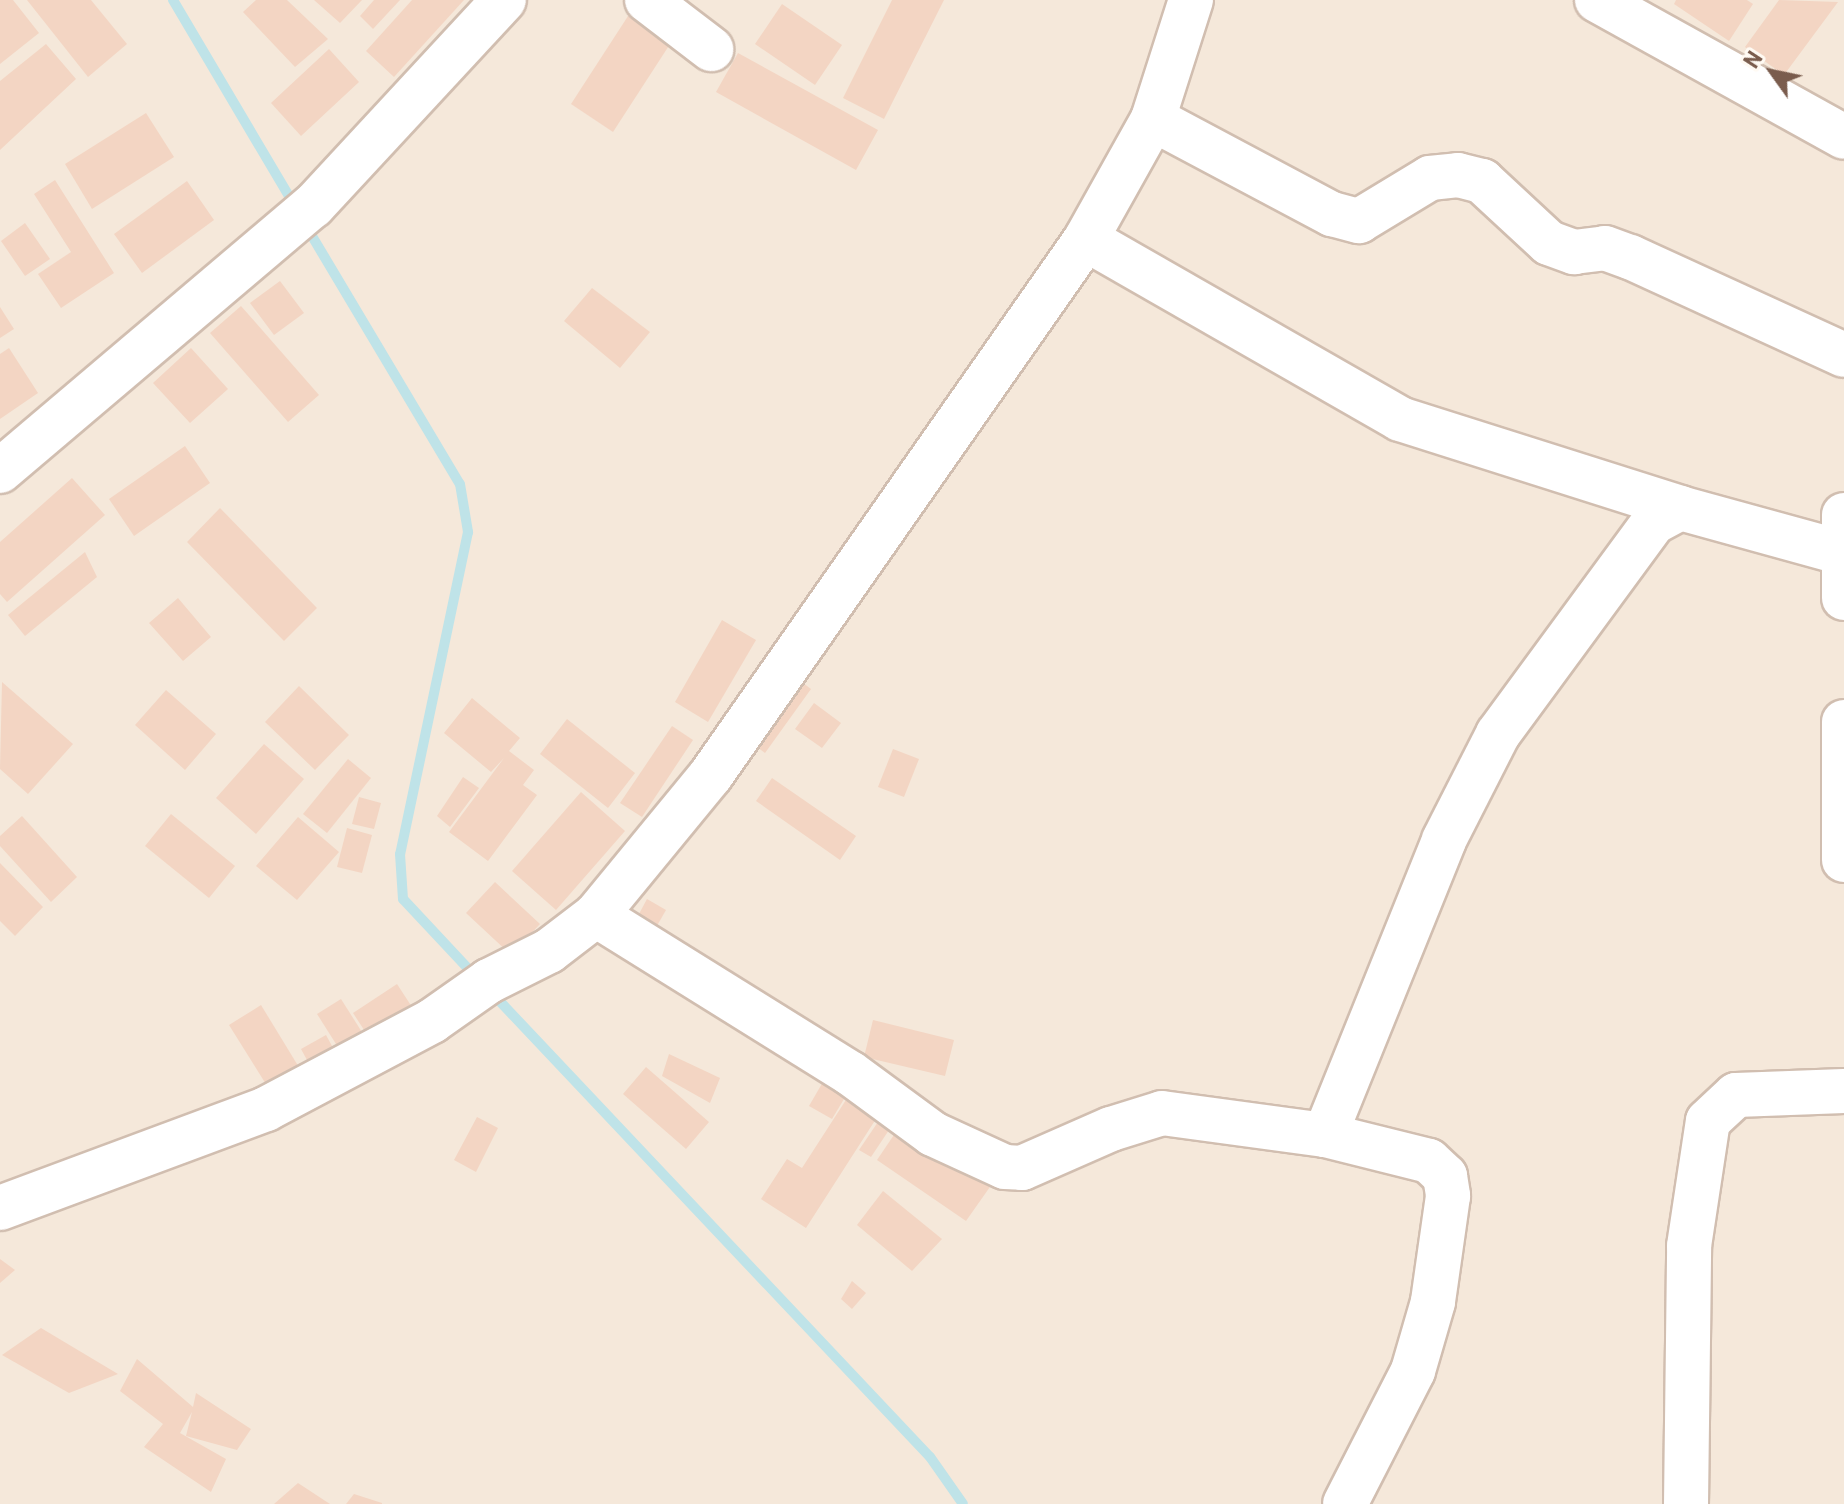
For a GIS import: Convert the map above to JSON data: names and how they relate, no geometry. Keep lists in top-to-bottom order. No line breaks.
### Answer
{"north":"top left"}
